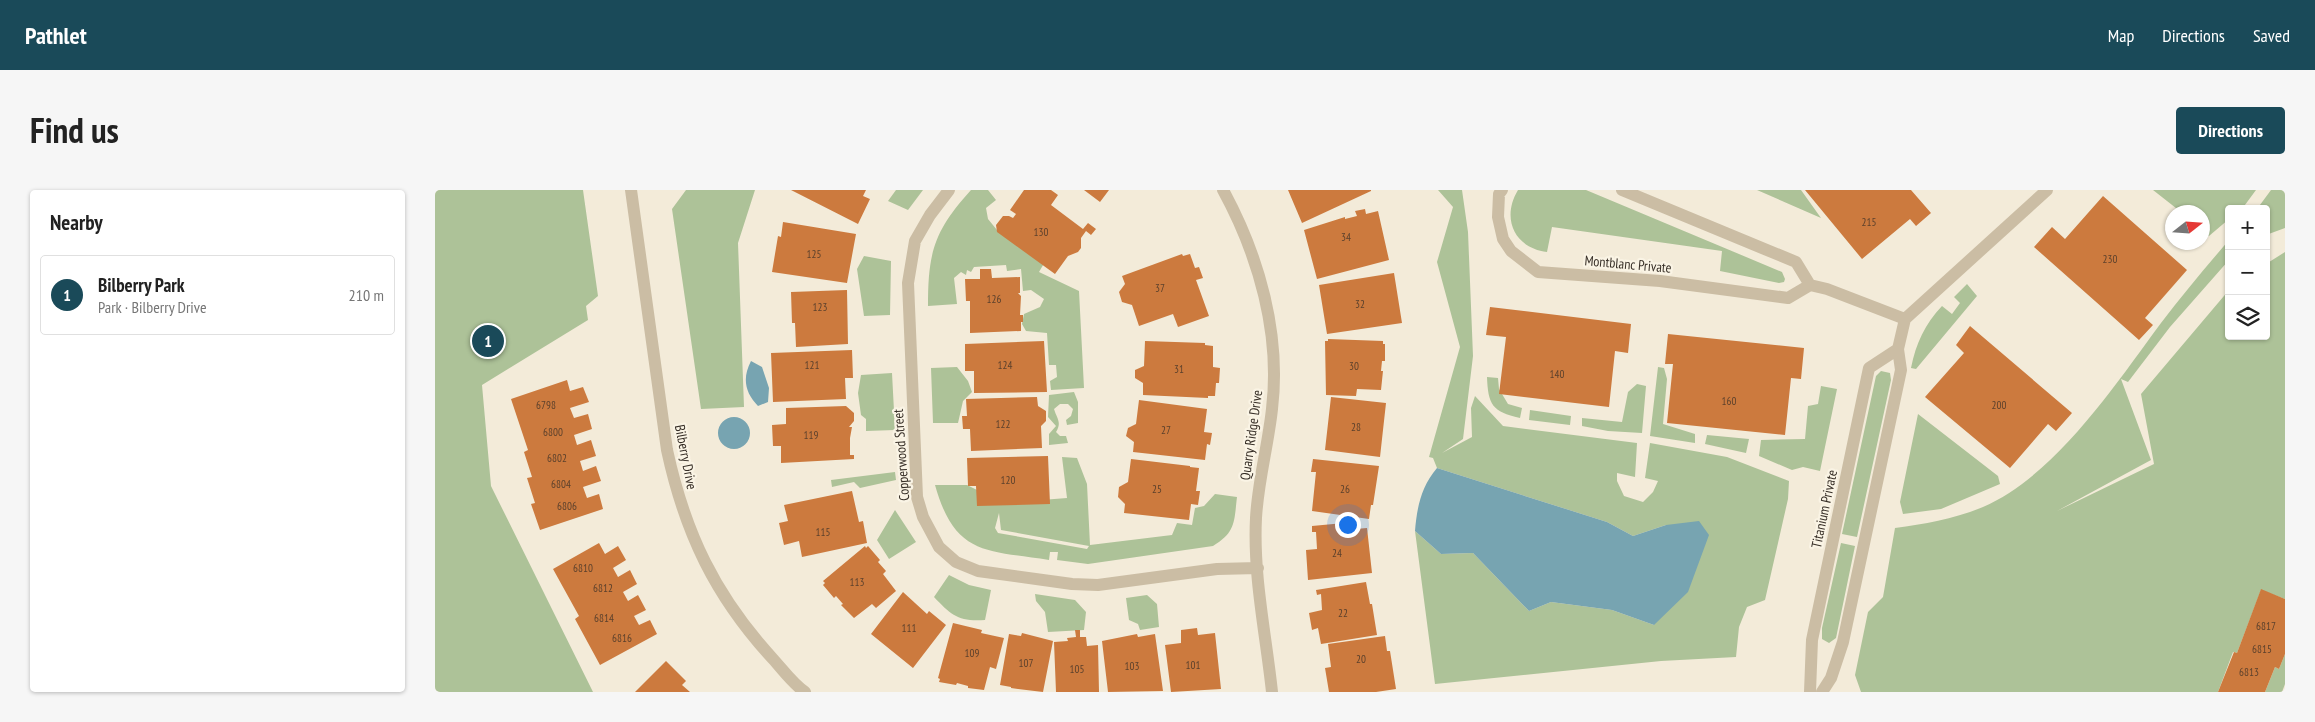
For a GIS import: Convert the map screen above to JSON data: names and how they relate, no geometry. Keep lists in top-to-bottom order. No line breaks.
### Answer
{"streets":{"street":["Montblanc Private","Quarry Ridge Drive","Copperwood Street","Bilberry Drive","Titanium Private"]},"crossings":[["Quarry Ridge Drive","Copperwood Street"]],"house_numbers":["215","130","34","125","230","37","126","32","123","121","124","30","31","140","160","6798","200","122","28","27","6800","119","6802","120","6804","25","26","6806","115","24","6810","113","6812","22","6814","6817","111","6816","6815","109","20","107","101","103","105","6813"],"north":"right","page":{"header":"Pathlet","nav":["Map","Directions","Saved"],"title":"Find us","buttons":"Directions","heading":"Nearby","map_buttons":["+","−"],"list":[{"mark":"1","name":"Bilberry Park","note":"Park · Bilberry Drive","value":"210 m"}],"pins":"1"}}
